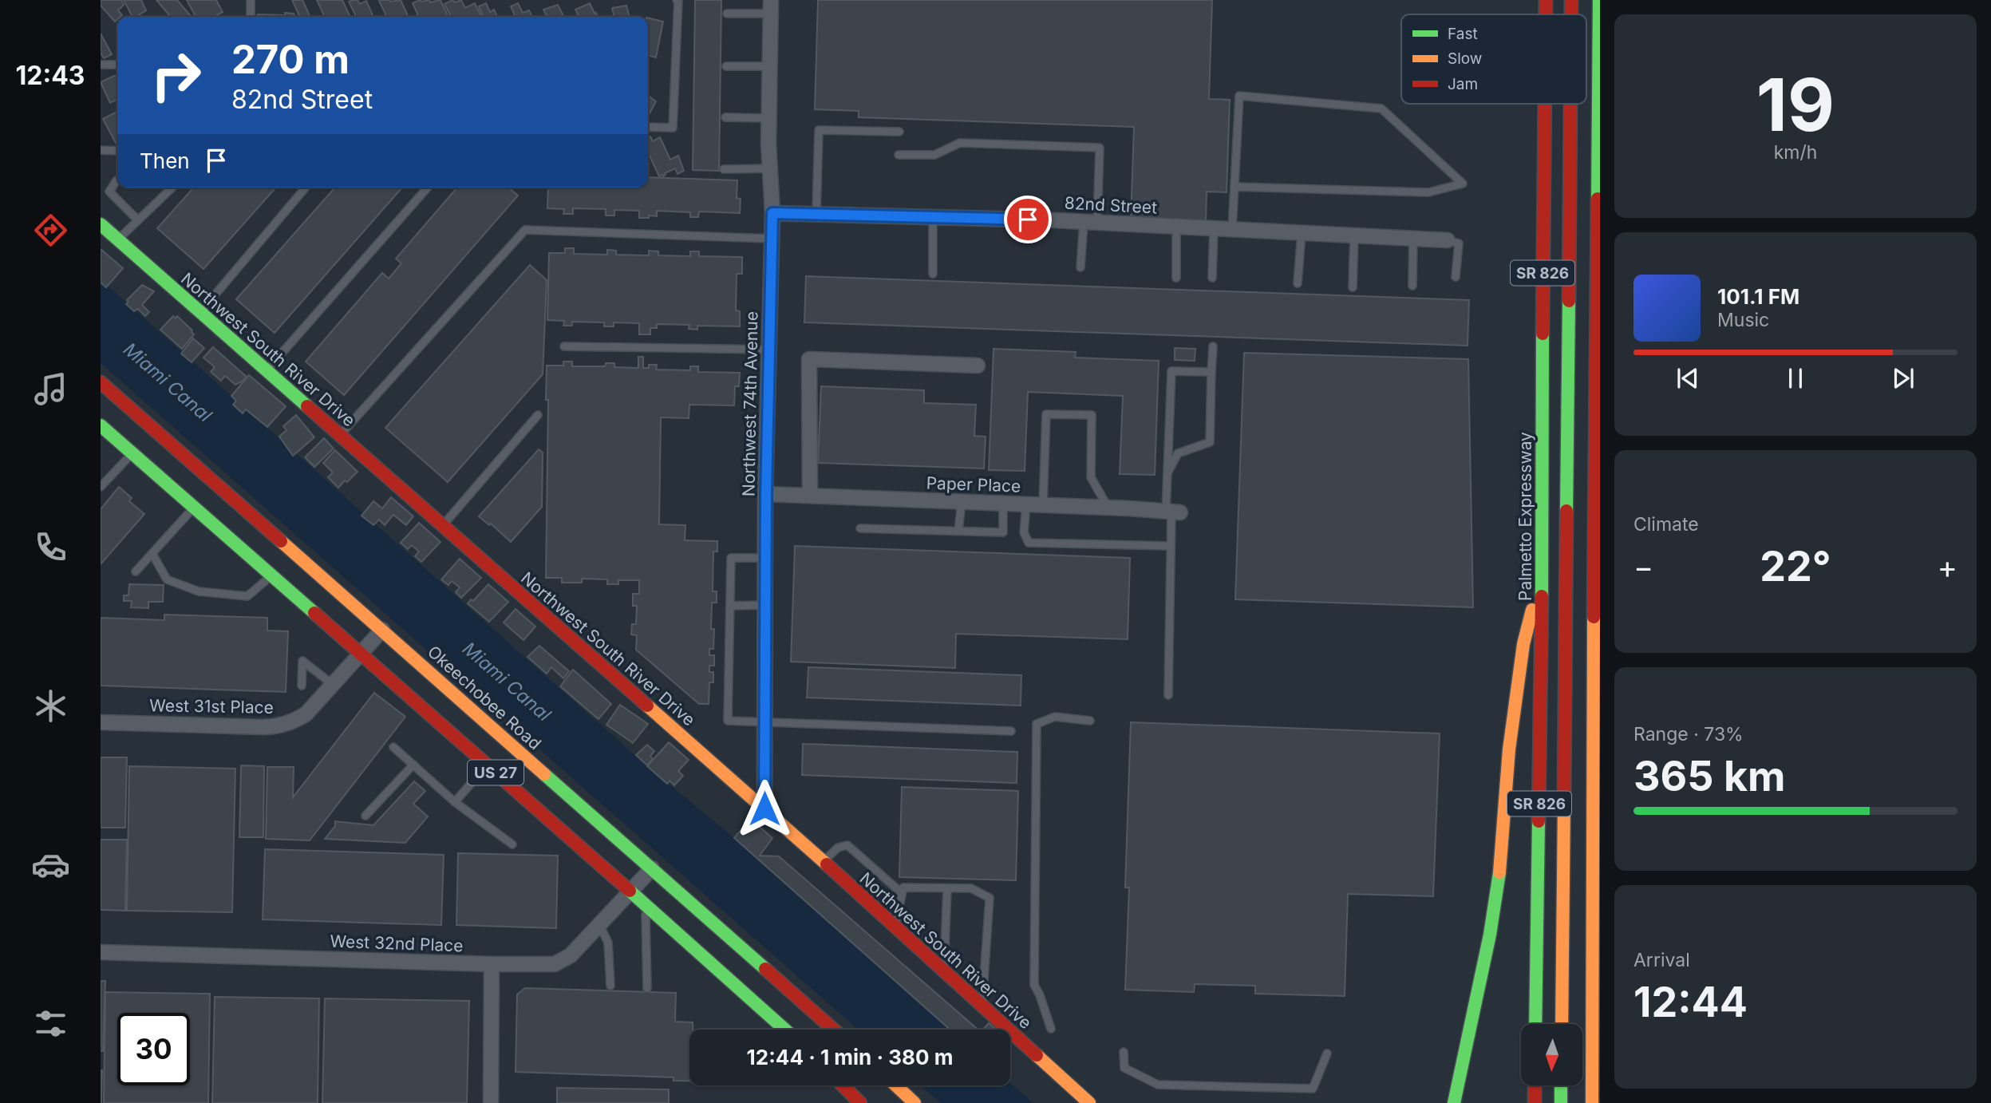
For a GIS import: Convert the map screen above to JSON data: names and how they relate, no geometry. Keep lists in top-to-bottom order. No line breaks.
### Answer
{"streets":{"main road":["SR 826","Northwest South River Drive","Palmetto Expressway","Okeechobee Road","US 27"],"street":["82nd Street","Northwest 74th Avenue","Paper Place","West 31st Place","West 32nd Place"]},"crossings":[["82nd Street","Northwest 74th Avenue"],["Northwest South River Drive","Northwest 74th Avenue"],["Northwest 74th Avenue","Paper Place"],["Okeechobee Road","West 31st Place"],["Okeechobee Road","West 32nd Place"],["West 31st Place","US 27"],["US 27","West 32nd Place"]],"water":["Miami Canal"],"legend":["Fast","Slow","Jam"],"north":"bottom","page":{"tabs":"12:43","tile":[["19","km/h"],"Climate",["Range · 73%","365 km"],["Arrival","12:44"]],"turn":["270 m","82nd Street"],"then":"Then","song":["101.1 FM","Music"],"heat":["−","22°","+"],"limit":"30","trip":"12:44 · 1 min · 380 m"}}
